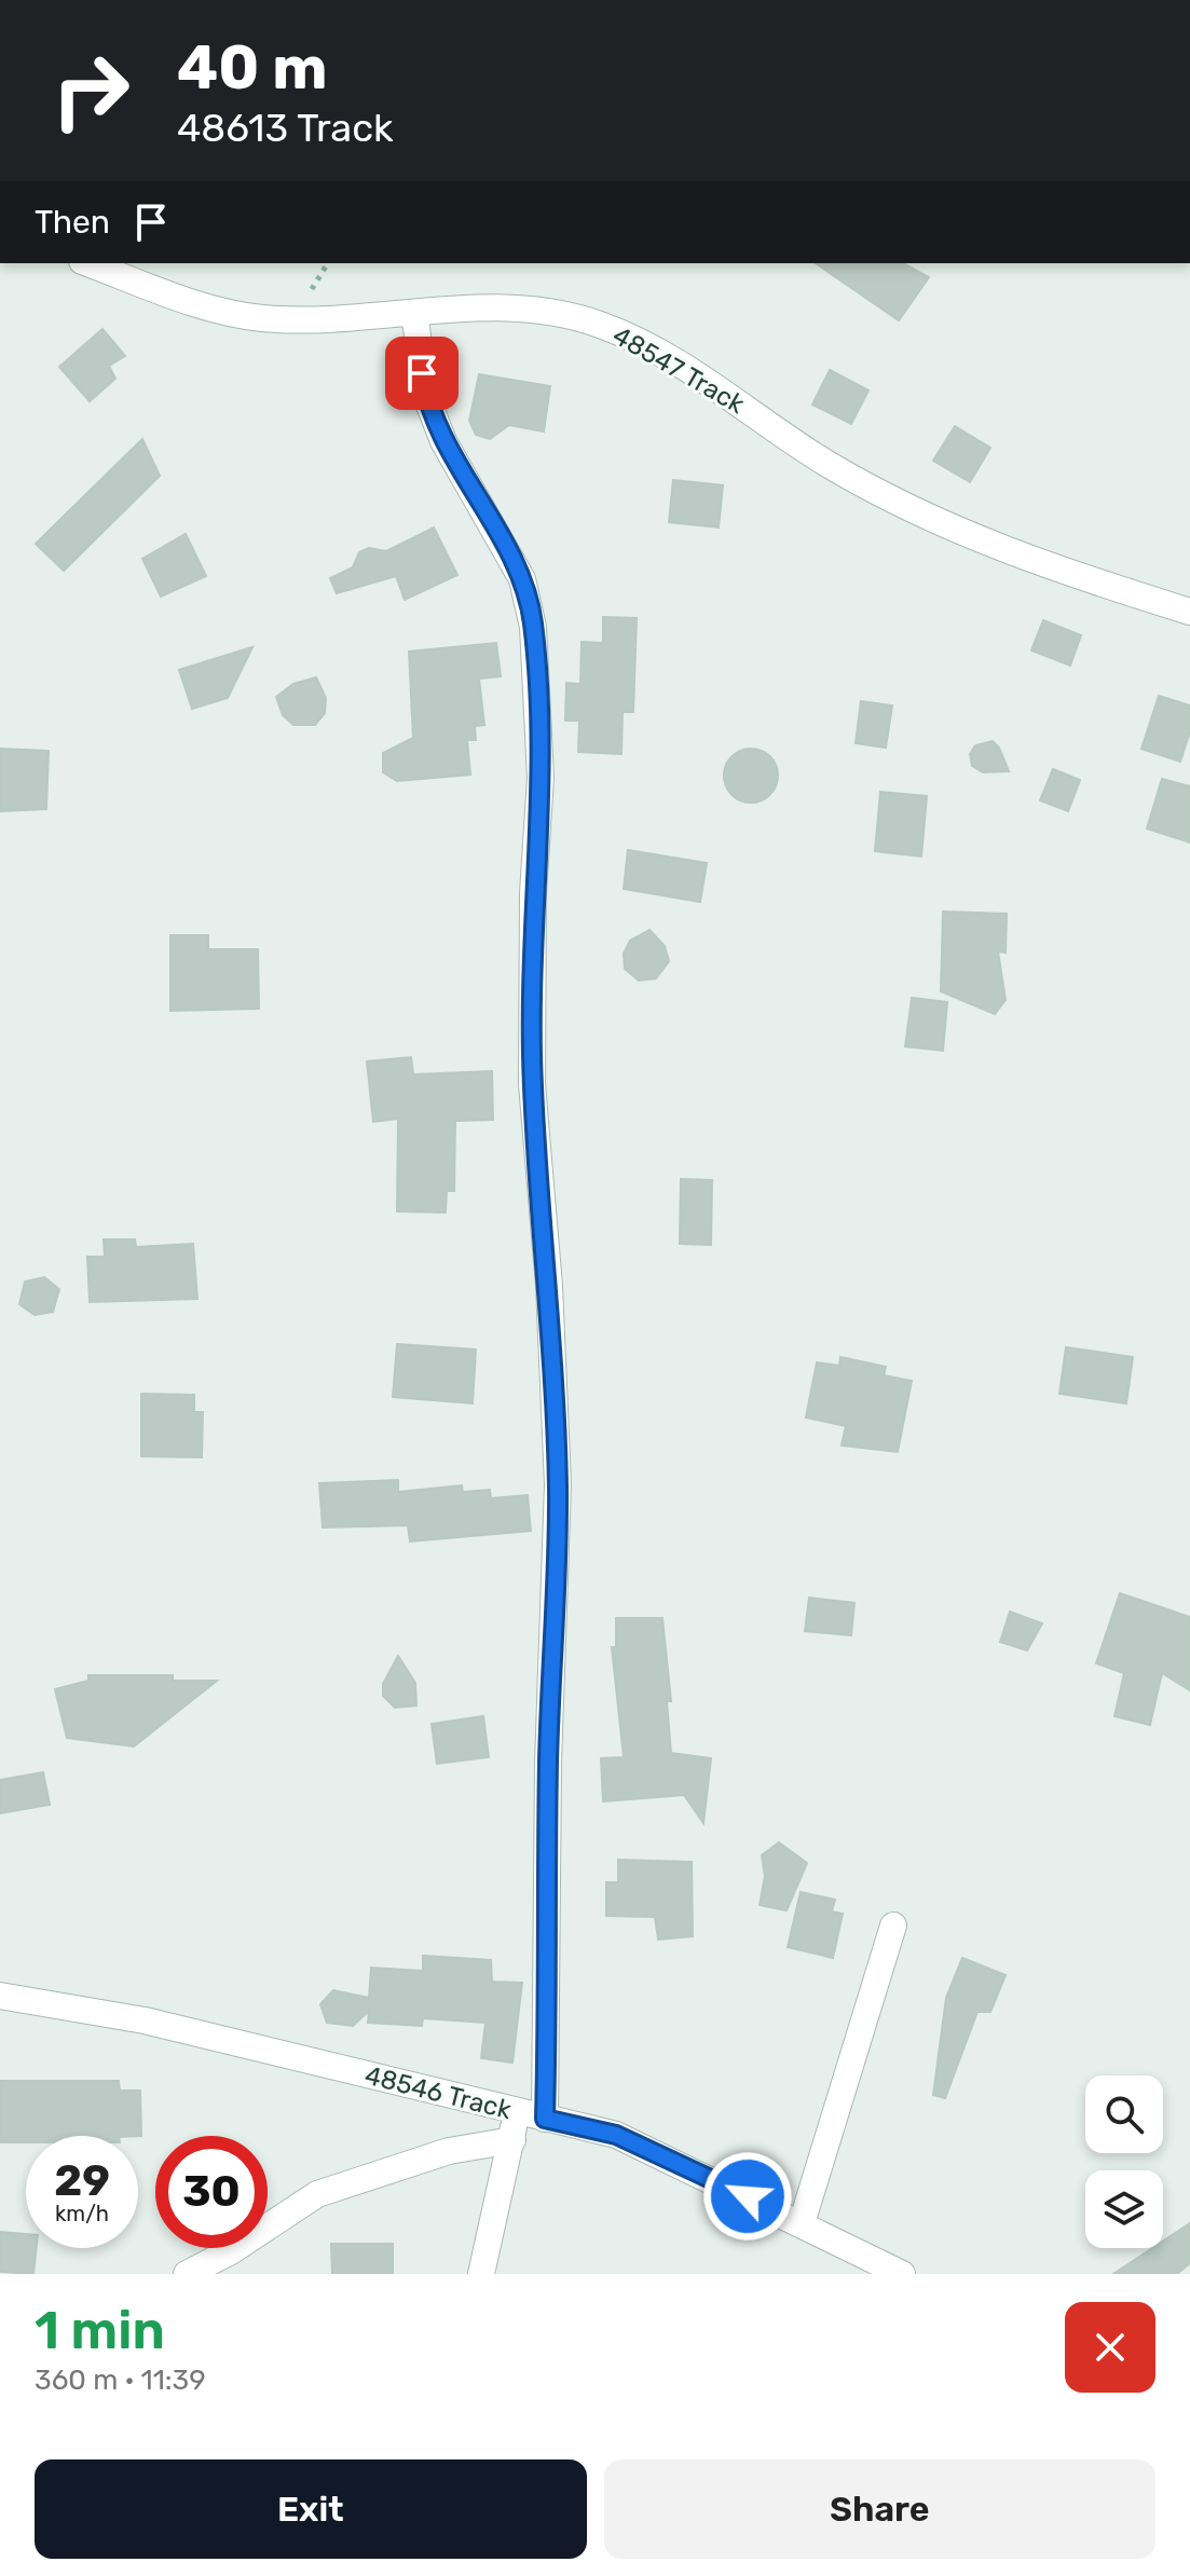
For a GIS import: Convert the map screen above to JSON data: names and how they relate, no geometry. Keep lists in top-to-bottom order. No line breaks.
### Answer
{"streets":{"street":["48547 Track","48546 Track"]},"page":{"turn":["40 m","48613 Track"],"then":"Then","speed":"29 km/h","limit":"30","heading":["1 min","360 m · 11:39"],"buttons":["Exit","Share"]}}
